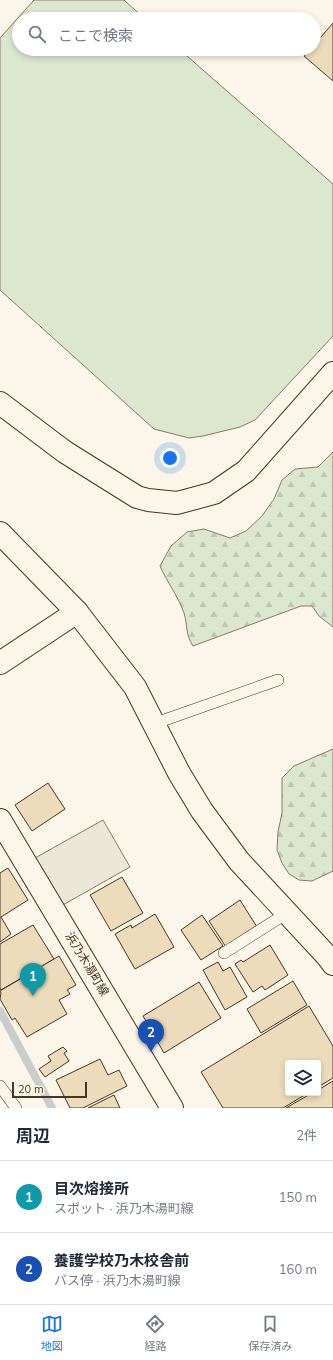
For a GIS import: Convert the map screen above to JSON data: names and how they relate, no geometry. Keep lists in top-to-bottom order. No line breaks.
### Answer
{"streets":{"street":["浜乃木湯町線"]},"scale_bar":"20 m","page":{"search":"ここで検索","pins":["1","2"],"scale":"20 m","heading":["周辺","2件"],"list":[{"mark":"1","name":"目次熔接所","note":"スポット · 浜乃木湯町線","value":"150 m"},{"mark":"2","name":"養護学校乃木校舎前","note":"バス停 · 浜乃木湯町線","value":"160 m"}],"nav":["地図","経路","保存済み"]}}
